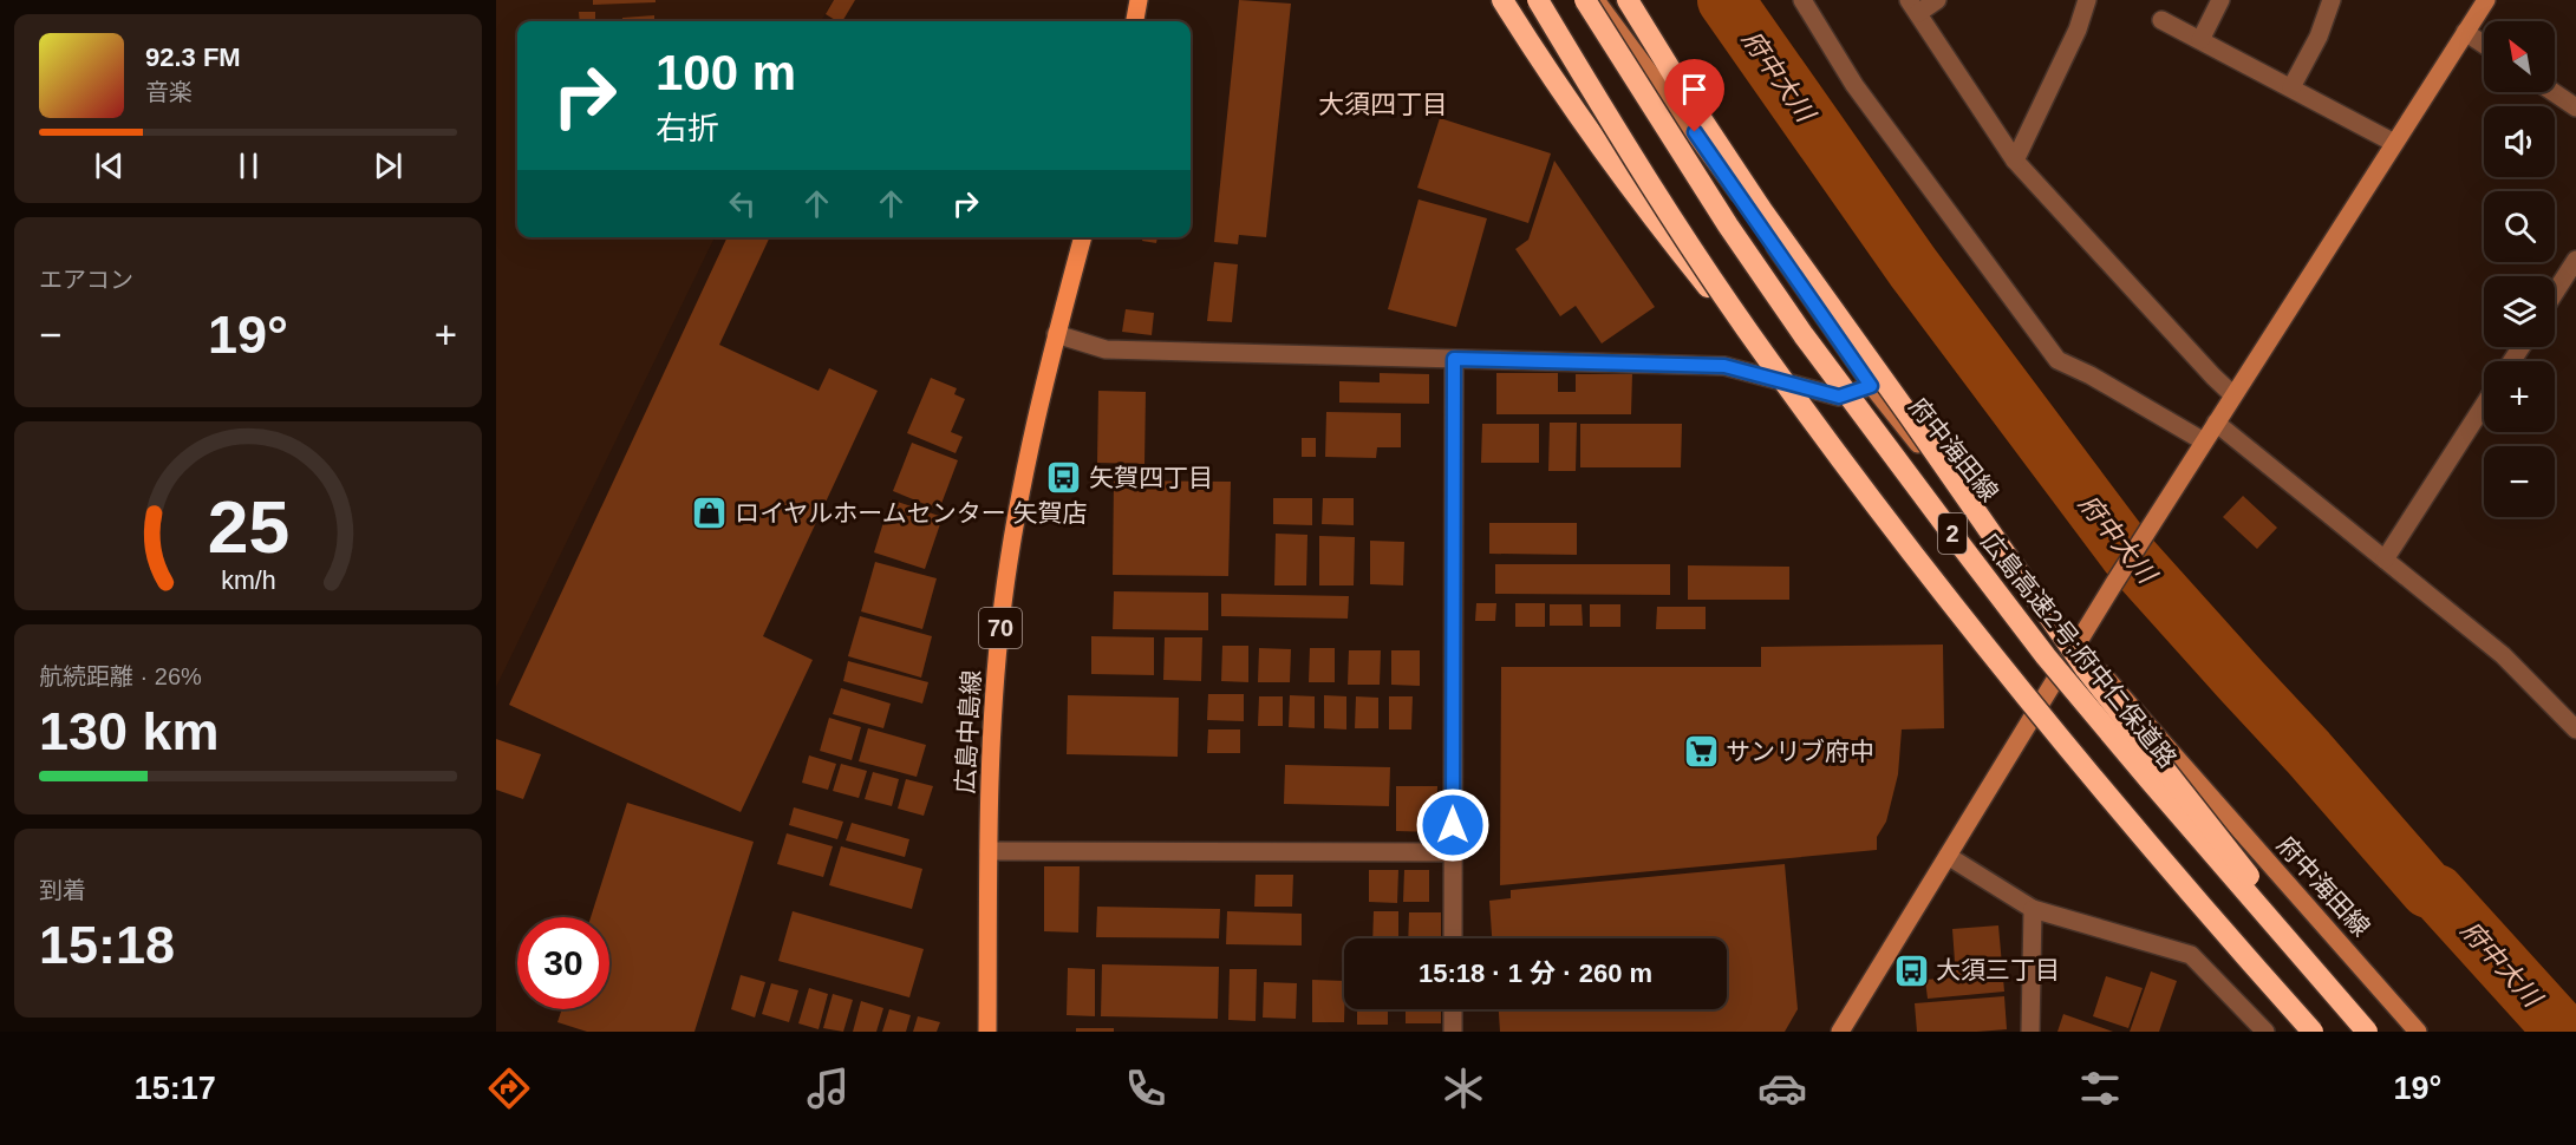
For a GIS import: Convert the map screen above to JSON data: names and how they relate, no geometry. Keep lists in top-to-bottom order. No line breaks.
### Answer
{"streets":{"highway":["2","広島高速2号;府中仁保道路"],"main road":["府中海田線","70","広島中島線"]},"districts":["大須四丁目"],"water":["府中大川"],"places":{"bus stop":["矢賀四丁目","大須三丁目"],"shop":["ロイヤルホームセンター 矢賀店"],"supermarket":["サンリブ府中"]},"north":"top left","page":{"map_buttons":["+","−"],"turn":["100 m","右折"],"song":["92.3 FM","音楽"],"tile":["エアコン",["航続距離 · 26%","130 km"],["到着","15:18"]],"heat":["−","19°","+"],"limit":"30","trip":"15:18 · 1 分 · 260 m","tabs":["15:17","19°"],"gauge":["25","km/h"]}}
